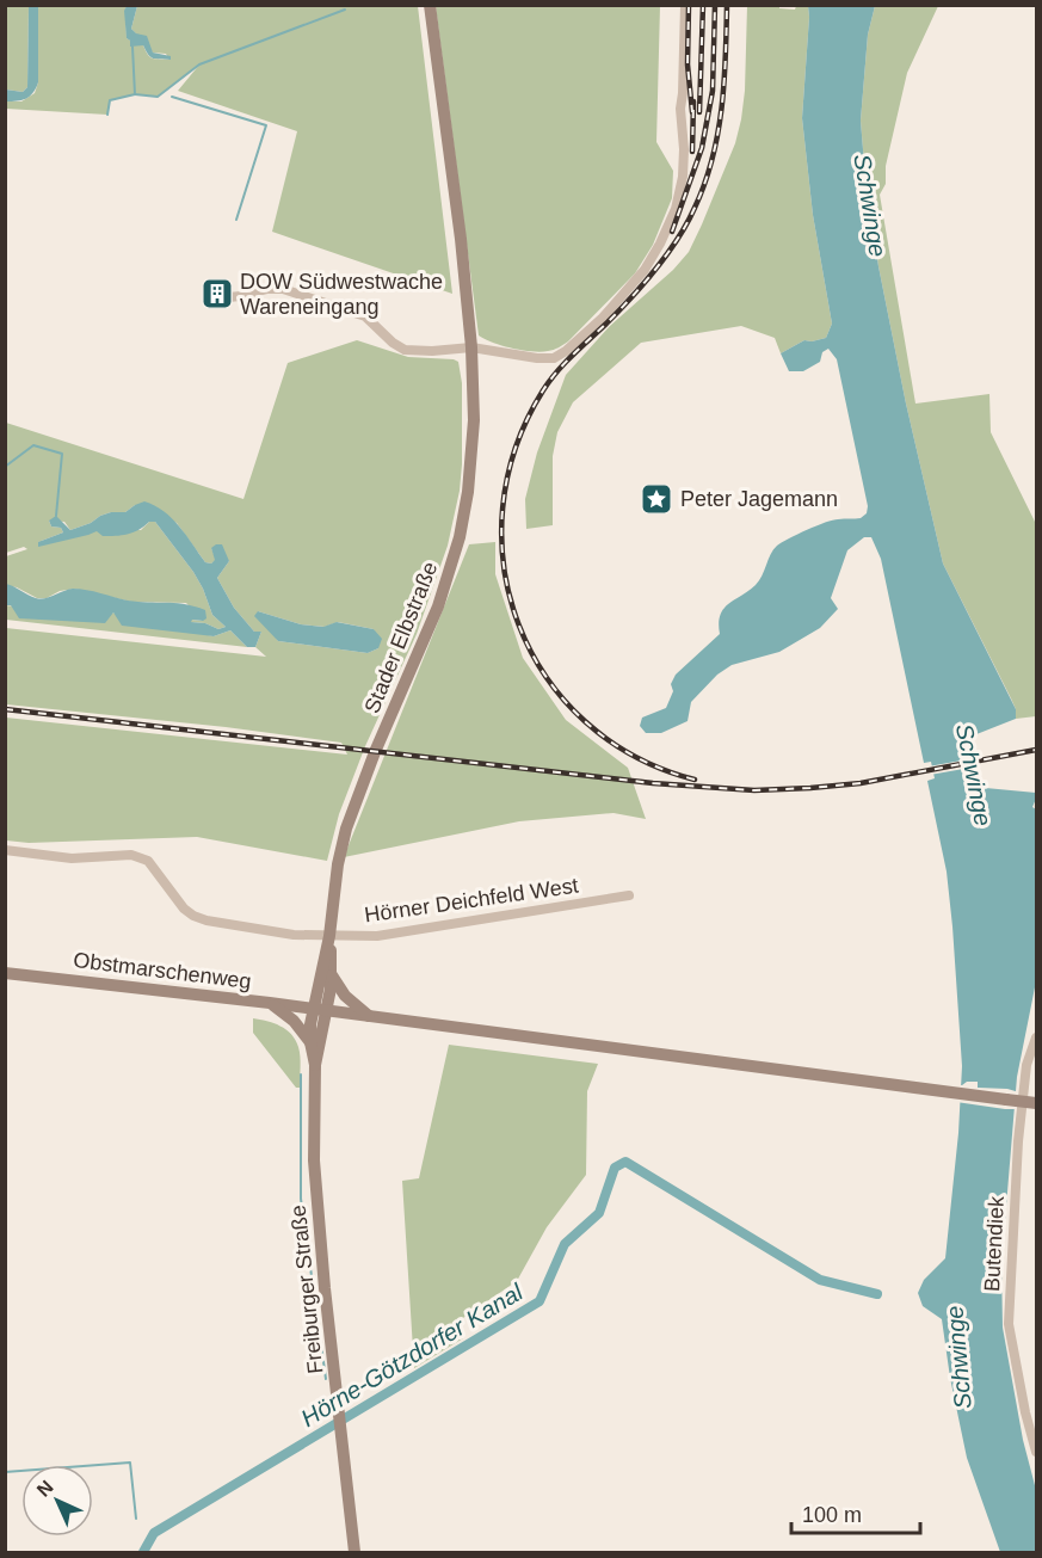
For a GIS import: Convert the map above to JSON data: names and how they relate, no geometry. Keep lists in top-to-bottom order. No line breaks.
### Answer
{"streets":{"main road":["Stader Elbstraße","Obstmarschenweg","Freiburger Straße"],"street":["Hörner Deichfeld West","Butendiek"]},"crossings":[["Stader Elbstraße","Hörner Deichfeld West"],["Stader Elbstraße","Obstmarschenweg"],["Stader Elbstraße","Freiburger Straße"],["Obstmarschenweg","Freiburger Straße"]],"water":["Schwinge","Hörne-Götzdorfer Kanal"],"places":{"building":["DOW Südwestwache Wareneingang"],"place":["Peter Jagemann"]},"scale_bar":"100 m","north":"top left"}
